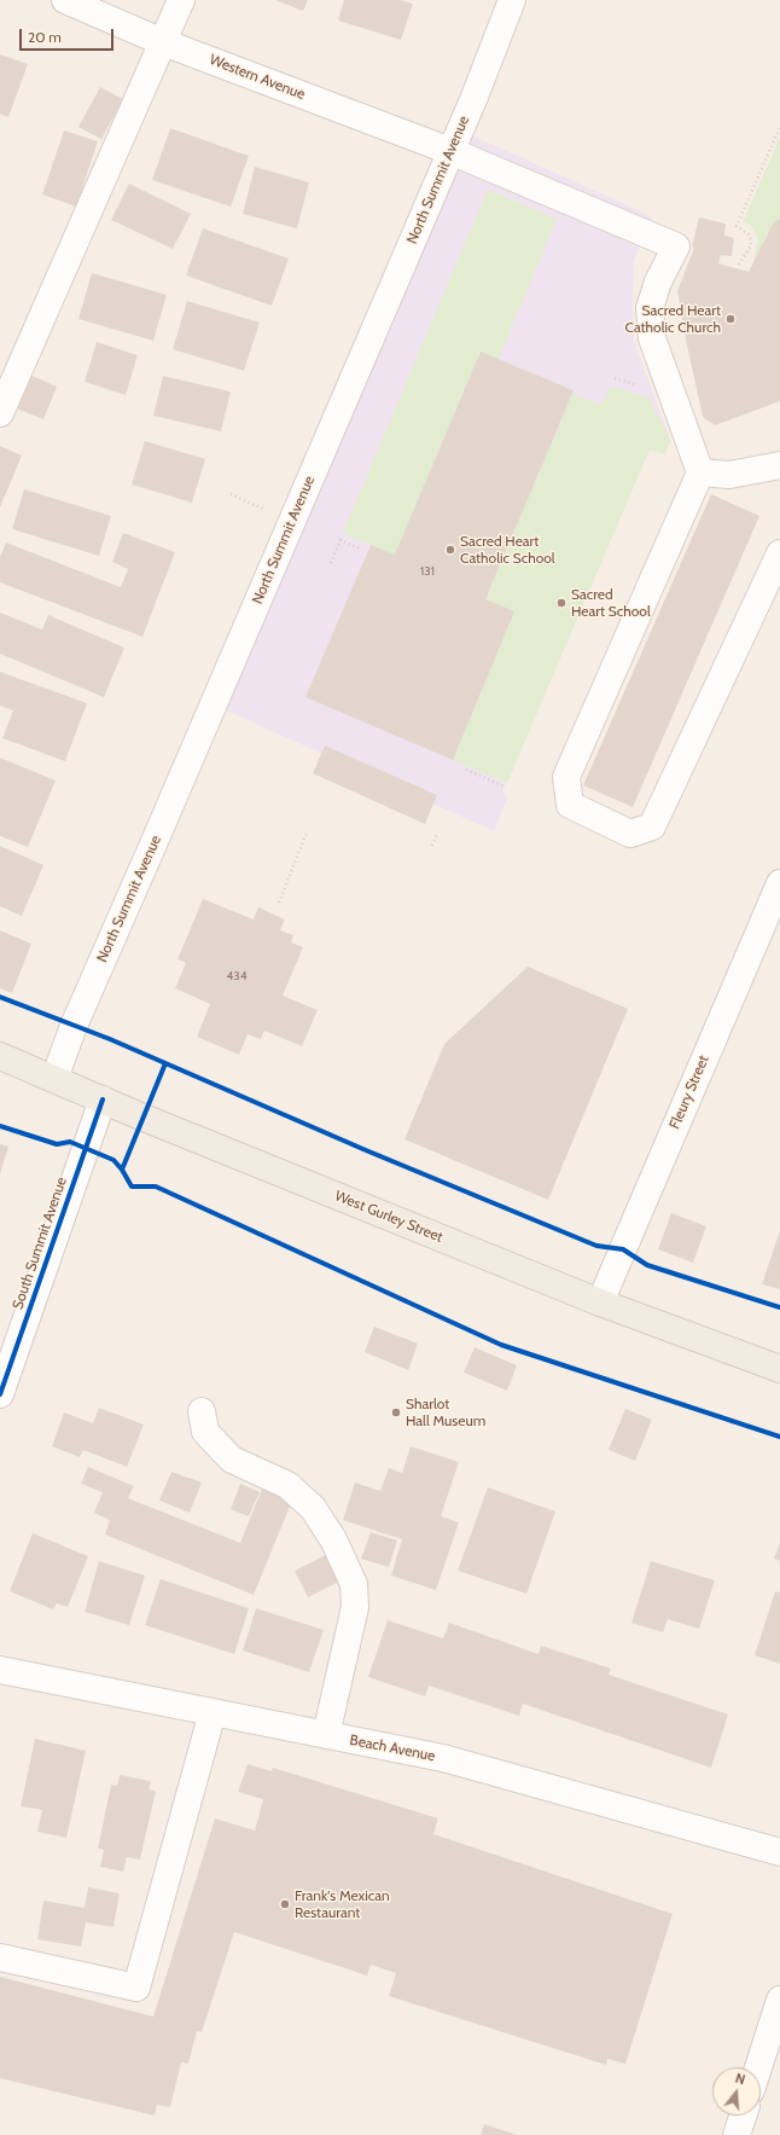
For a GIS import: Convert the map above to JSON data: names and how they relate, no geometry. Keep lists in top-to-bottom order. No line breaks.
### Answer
{"streets":{"main road":["West Gurley Street"],"street":["Western Avenue","North Summit Avenue","Fleury Street","South Summit Avenue","Beach Avenue"]},"crossings":[["Western Avenue","North Summit Avenue"],["North Summit Avenue","West Gurley Street"],["Fleury Street","West Gurley Street"],["West Gurley Street","South Summit Avenue"]],"places":["Sacred Heart Catholic Church","Sacred Heart Catholic School","Sacred Heart School","Sharlot Hall Museum","Frank's Mexican Restaurant"],"house_numbers":["131","434"],"scale_bar":"20 m","north":"top"}
